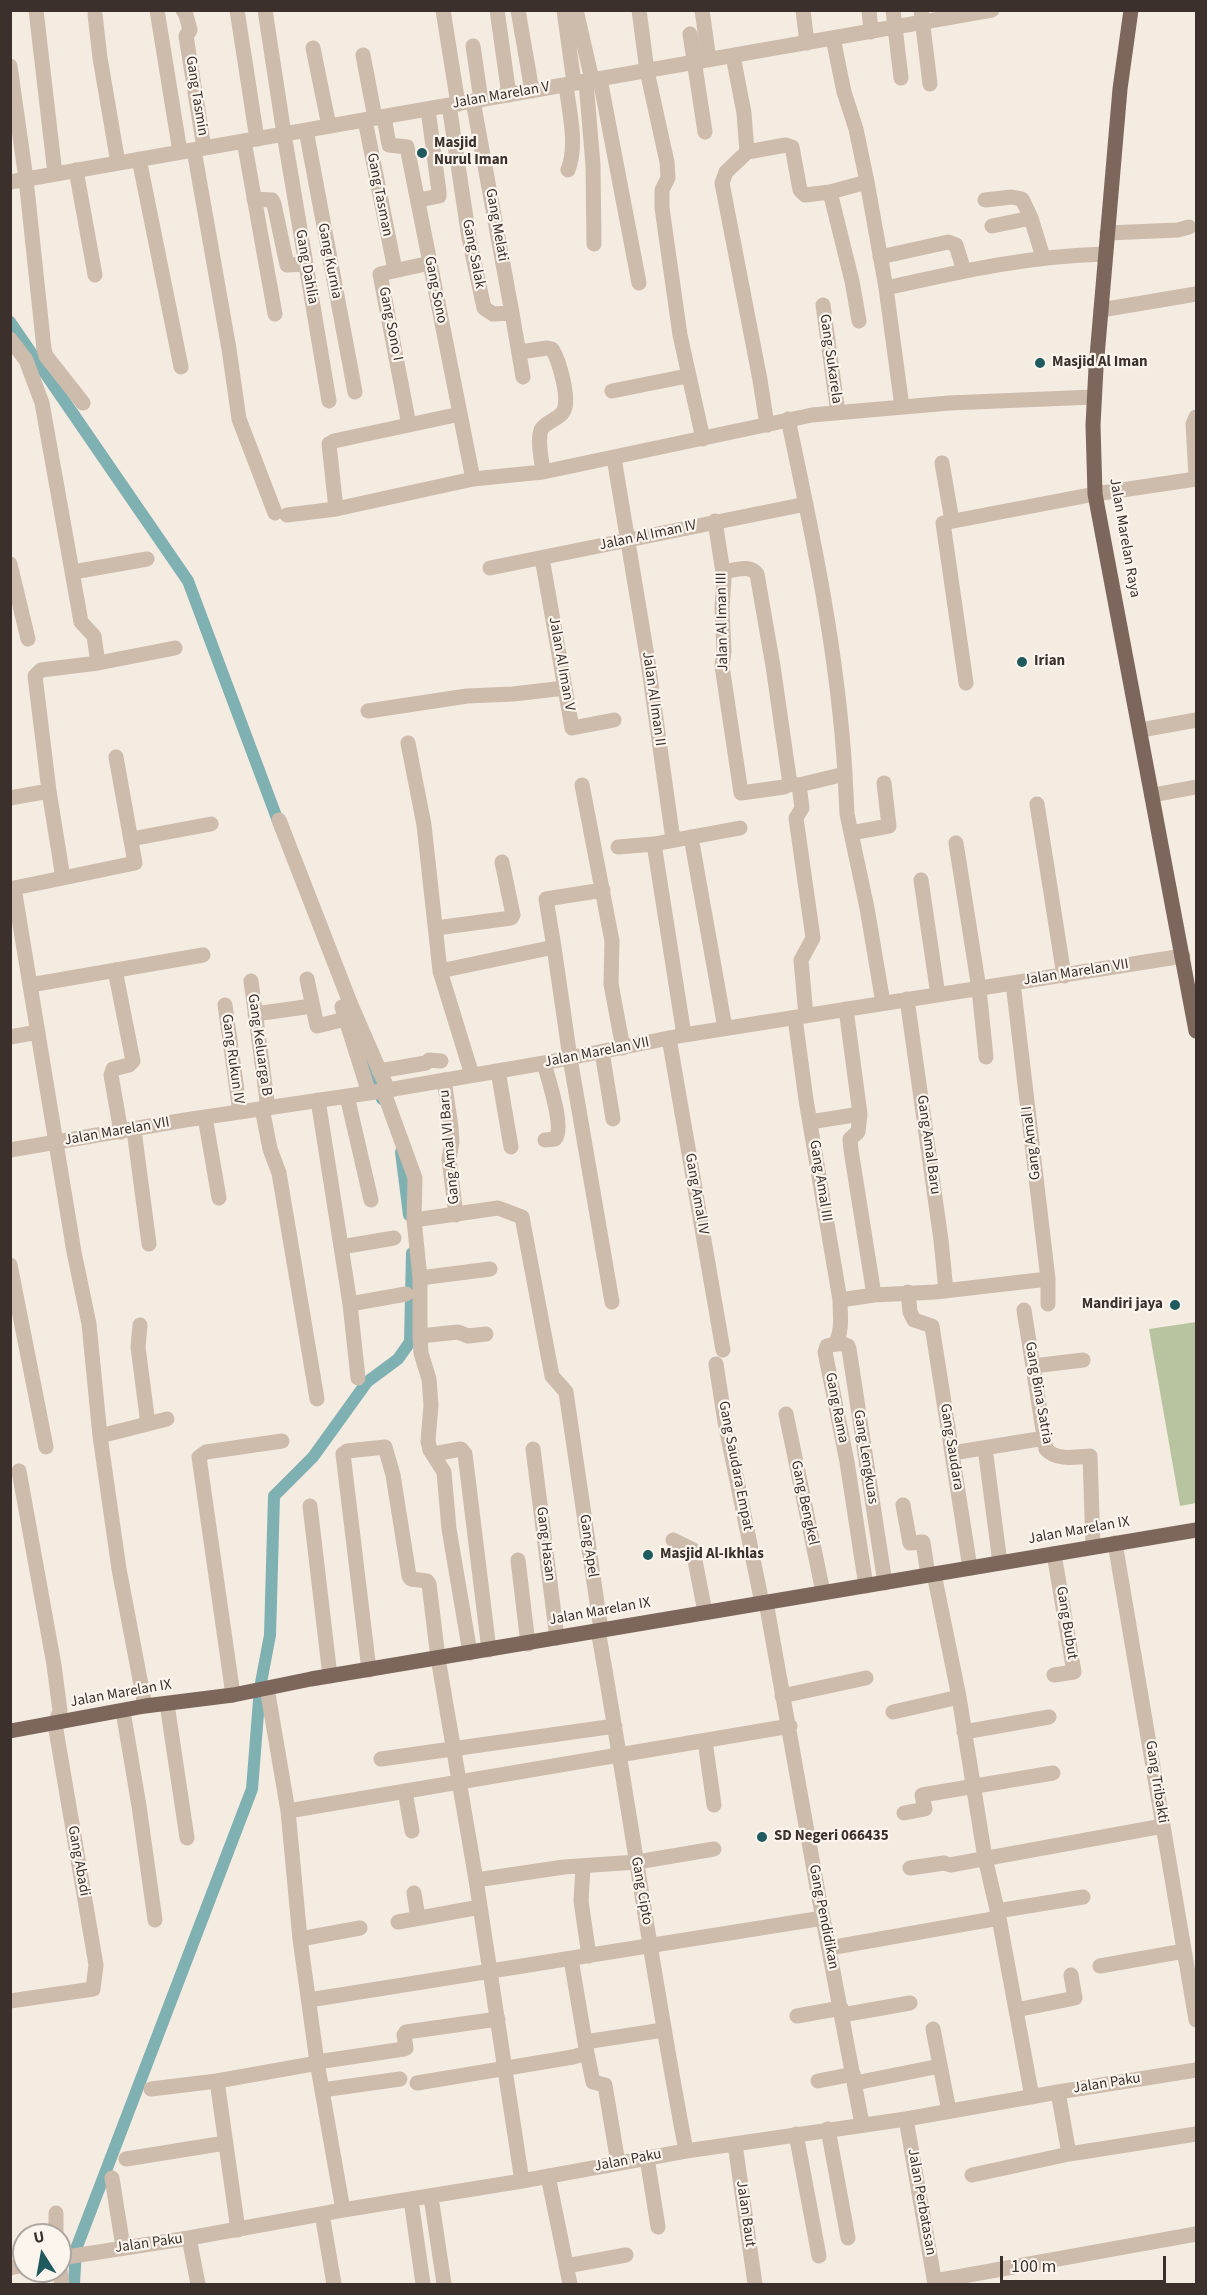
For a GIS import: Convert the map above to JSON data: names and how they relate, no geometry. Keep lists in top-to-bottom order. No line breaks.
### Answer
{"streets":{"main road":["Jalan Marelan Raya","Jalan Marelan IX"],"street":["Gang Tasmin","Jalan Marelan V","Gang Tasman","Gang Melati","Gang Salak","Gang Kurnia","Gang Dahlia","Gang Sono","Gang Sono I","Gang Sukarela","Jalan Al Iman IV","Jalan Al Iman III","Jalan Al Iman V","Jalan Al Iman II","Jalan Marelan VII","Gang Keluarga B","Gang Rukun IV","Gang Amal I","Gang Amal Baru","Gang Amal VI Baru","Gang Amal III","Gang Amal IV","Gang Bina Satria","Gang Rama","Gang Saudara","Gang Lengkuas","Gang Saudara Empat","Gang Bengkel","Gang Hasan","Gang Apel","Gang Bubut","Gang Tribakti","Gang Abadi","Gang Cipto","Gang Pendidikan","Jalan Paku","Jalan Perbatasan","Jalan Baut"]},"crossings":[["Gang Tasmin","Jalan Marelan V"],["Jalan Marelan V","Gang Tasman"],["Jalan Marelan V","Gang Melati"],["Jalan Marelan V","Gang Salak"],["Jalan Marelan V","Gang Kurnia"],["Jalan Marelan V","Gang Dahlia"],["Jalan Marelan V","Gang Sono"],["Gang Tasman","Gang Sono"],["Gang Tasman","Gang Sono I"],["Gang Melati","Gang Salak"],["Gang Sono","Gang Sono I"],["Jalan Al Iman IV","Jalan Al Iman III"],["Jalan Al Iman IV","Jalan Al Iman V"],["Jalan Al Iman IV","Jalan Al Iman II"],["Jalan Marelan Raya","Jalan Marelan VII"],["Jalan Al Iman III","Gang Amal III"],["Jalan Marelan VII","Gang Keluarga B"],["Jalan Marelan VII","Gang Rukun IV"],["Jalan Marelan VII","Gang Amal I"],["Jalan Marelan VII","Gang Amal Baru"],["Jalan Marelan VII","Gang Amal VI Baru"],["Jalan Marelan VII","Gang Amal III"],["Jalan Marelan VII","Gang Amal IV"],["Gang Amal VI Baru","Gang Apel"],["Gang Amal III","Gang Rama"],["Gang Amal III","Gang Lengkuas"],["Gang Amal IV","Gang Saudara Empat"],["Gang Bina Satria","Jalan Marelan IX"],["Gang Rama","Gang Lengkuas"],["Gang Rama","Jalan Marelan IX"],["Gang Saudara","Jalan Marelan IX"],["Gang Lengkuas","Jalan Marelan IX"],["Gang Saudara Empat","Jalan Marelan IX"],["Gang Saudara Empat","Gang Pendidikan"],["Gang Bengkel","Jalan Marelan IX"],["Jalan Marelan IX","Gang Hasan"],["Jalan Marelan IX","Gang Apel"],["Jalan Marelan IX","Gang Bubut"],["Jalan Marelan IX","Gang Tribakti"],["Jalan Marelan IX","Gang Abadi"],["Jalan Marelan IX","Gang Cipto"],["Jalan Marelan IX","Gang Pendidikan"],["Gang Apel","Gang Cipto"],["Gang Cipto","Jalan Paku"],["Gang Pendidikan","Jalan Paku"],["Jalan Paku","Jalan Perbatasan"],["Jalan Paku","Jalan Baut"]],"places":["Masjid Nurul Iman","Masjid Al Iman","Irian","Mandiri jaya","Masjid Al-Ikhlas","SD Negeri 066435"],"scale_bar":"100 m","north":"top"}
